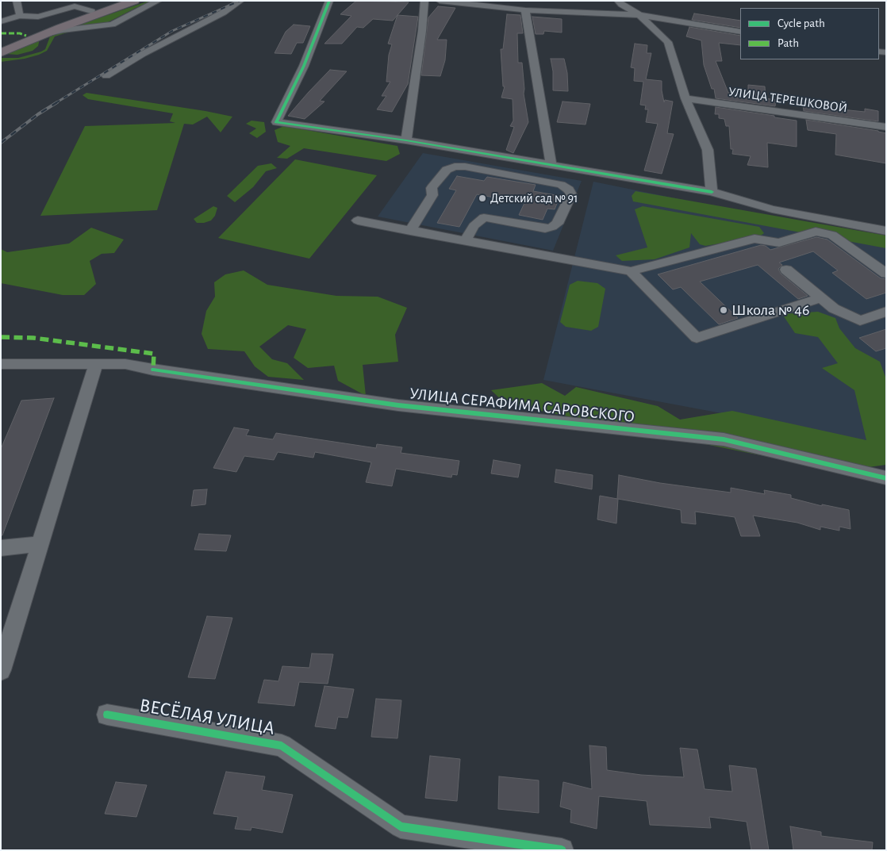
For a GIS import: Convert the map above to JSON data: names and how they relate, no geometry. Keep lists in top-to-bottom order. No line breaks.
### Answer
{"streets":{"street":["УЛИЦА ТЕРЕШКОВОЙ","УЛИЦА СЕРАФИМА САРОВСКОГО","ВЕСЁЛАЯ УЛИЦА"]},"places":["Детский сад № 91","Школа № 46"],"legend":["Cycle path","Path"]}
